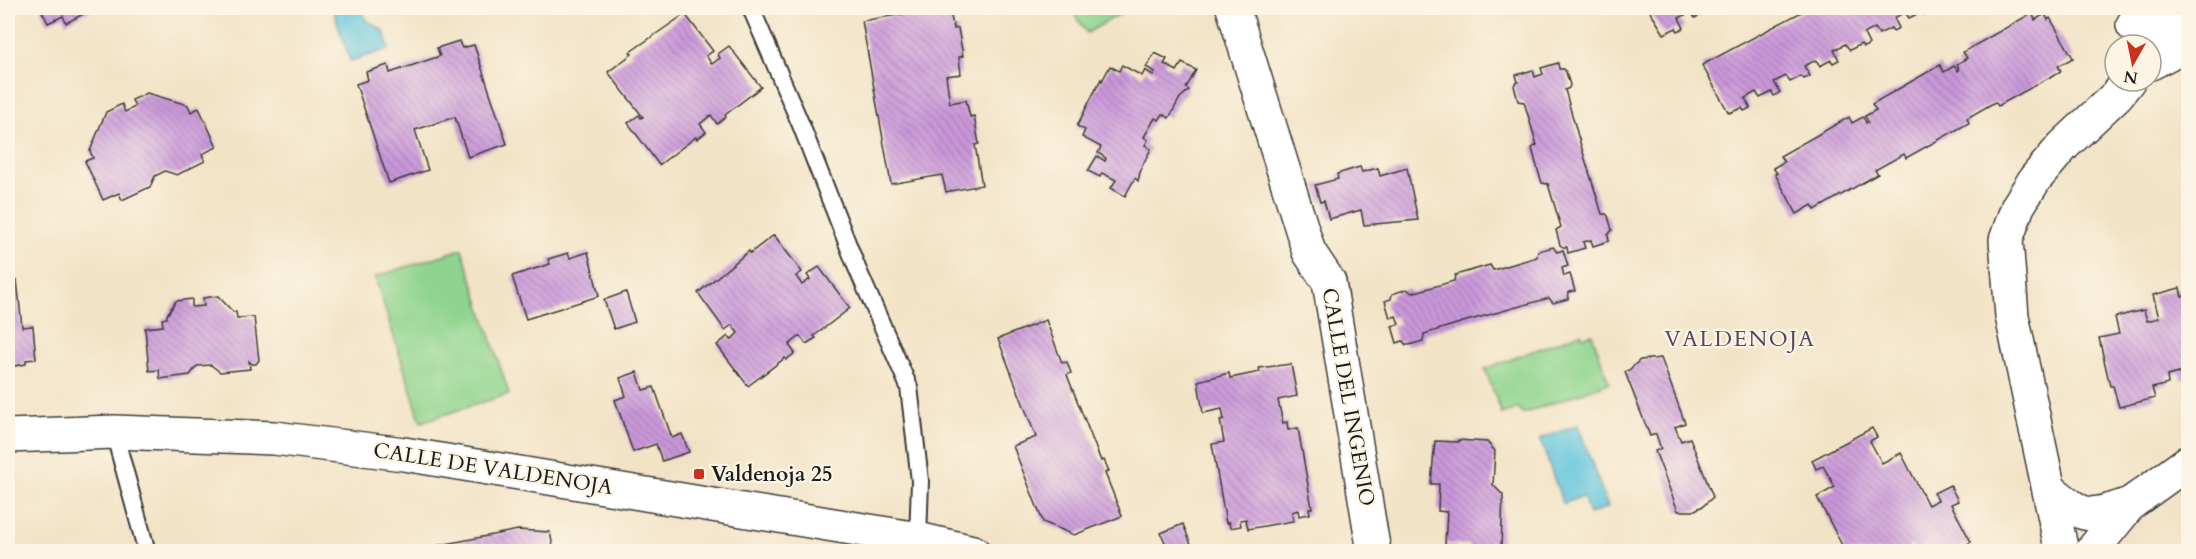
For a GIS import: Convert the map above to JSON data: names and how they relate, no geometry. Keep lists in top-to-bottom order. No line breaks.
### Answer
{"streets":{"street":["CALLE DEL INGENIO","CALLE DE VALDENOJA"]},"districts":["VALDENOJA"],"places":{"transit":["Valdenoja 25"]},"north":"bottom"}
